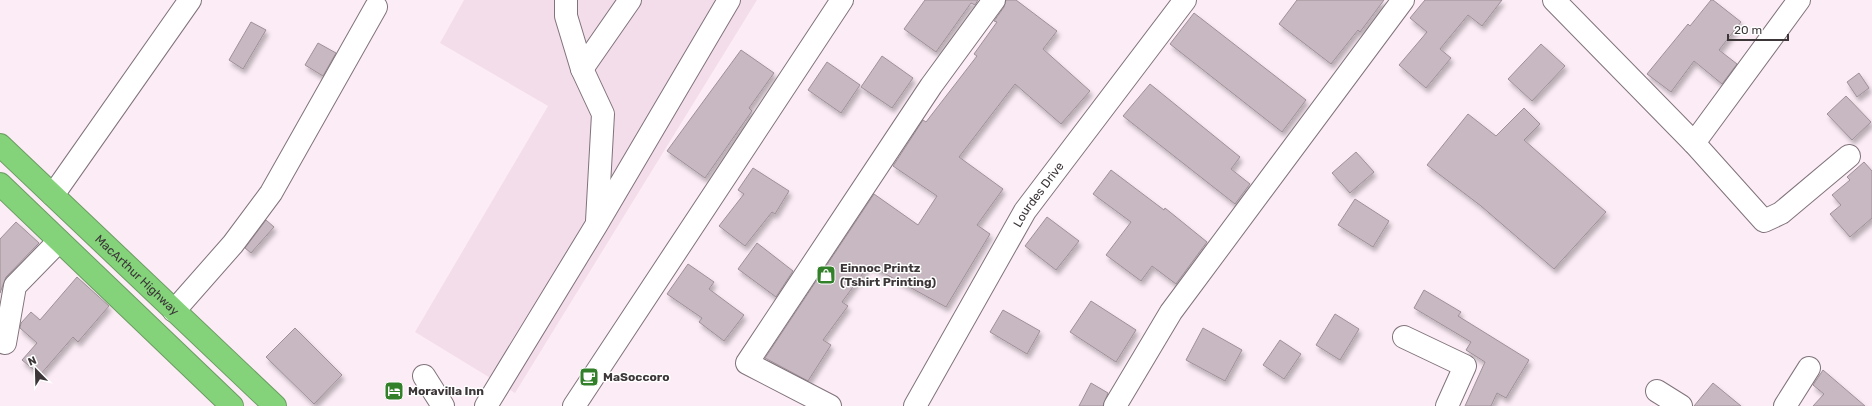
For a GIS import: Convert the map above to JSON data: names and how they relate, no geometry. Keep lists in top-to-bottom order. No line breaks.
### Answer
{"streets":{"highway":["MacArthur Highway"],"street":["Lourdes Drive"]},"places":{"shop":["Einnoc Printz (Tshirt Printing)"],"cafe":["MaSoccoro"],"hotel":["Moravilla Inn"]},"scale_bar":"20 m","north":"top left"}
